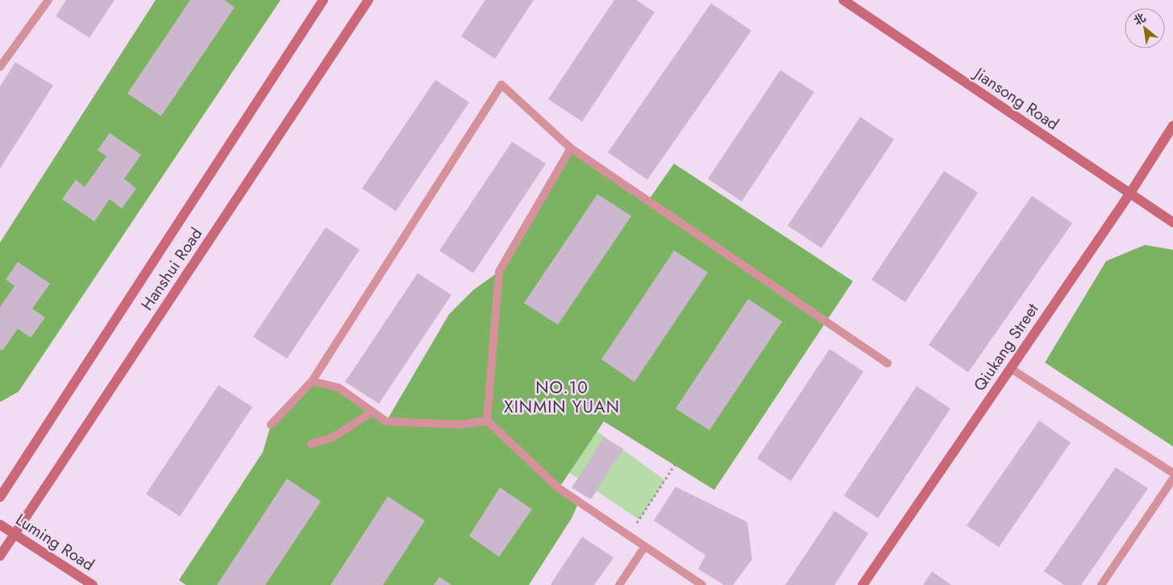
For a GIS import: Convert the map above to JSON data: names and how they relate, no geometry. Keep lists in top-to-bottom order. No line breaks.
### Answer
{"streets":{"main road":["Jiansong Road","Hanshui Road","Qiukang Street","Luming Road"]},"crossings":[["Jiansong Road","Qiukang Street"],["Hanshui Road","Luming Road"]],"districts":["NO.10 XINMIN YUAN"],"north":"top left"}
